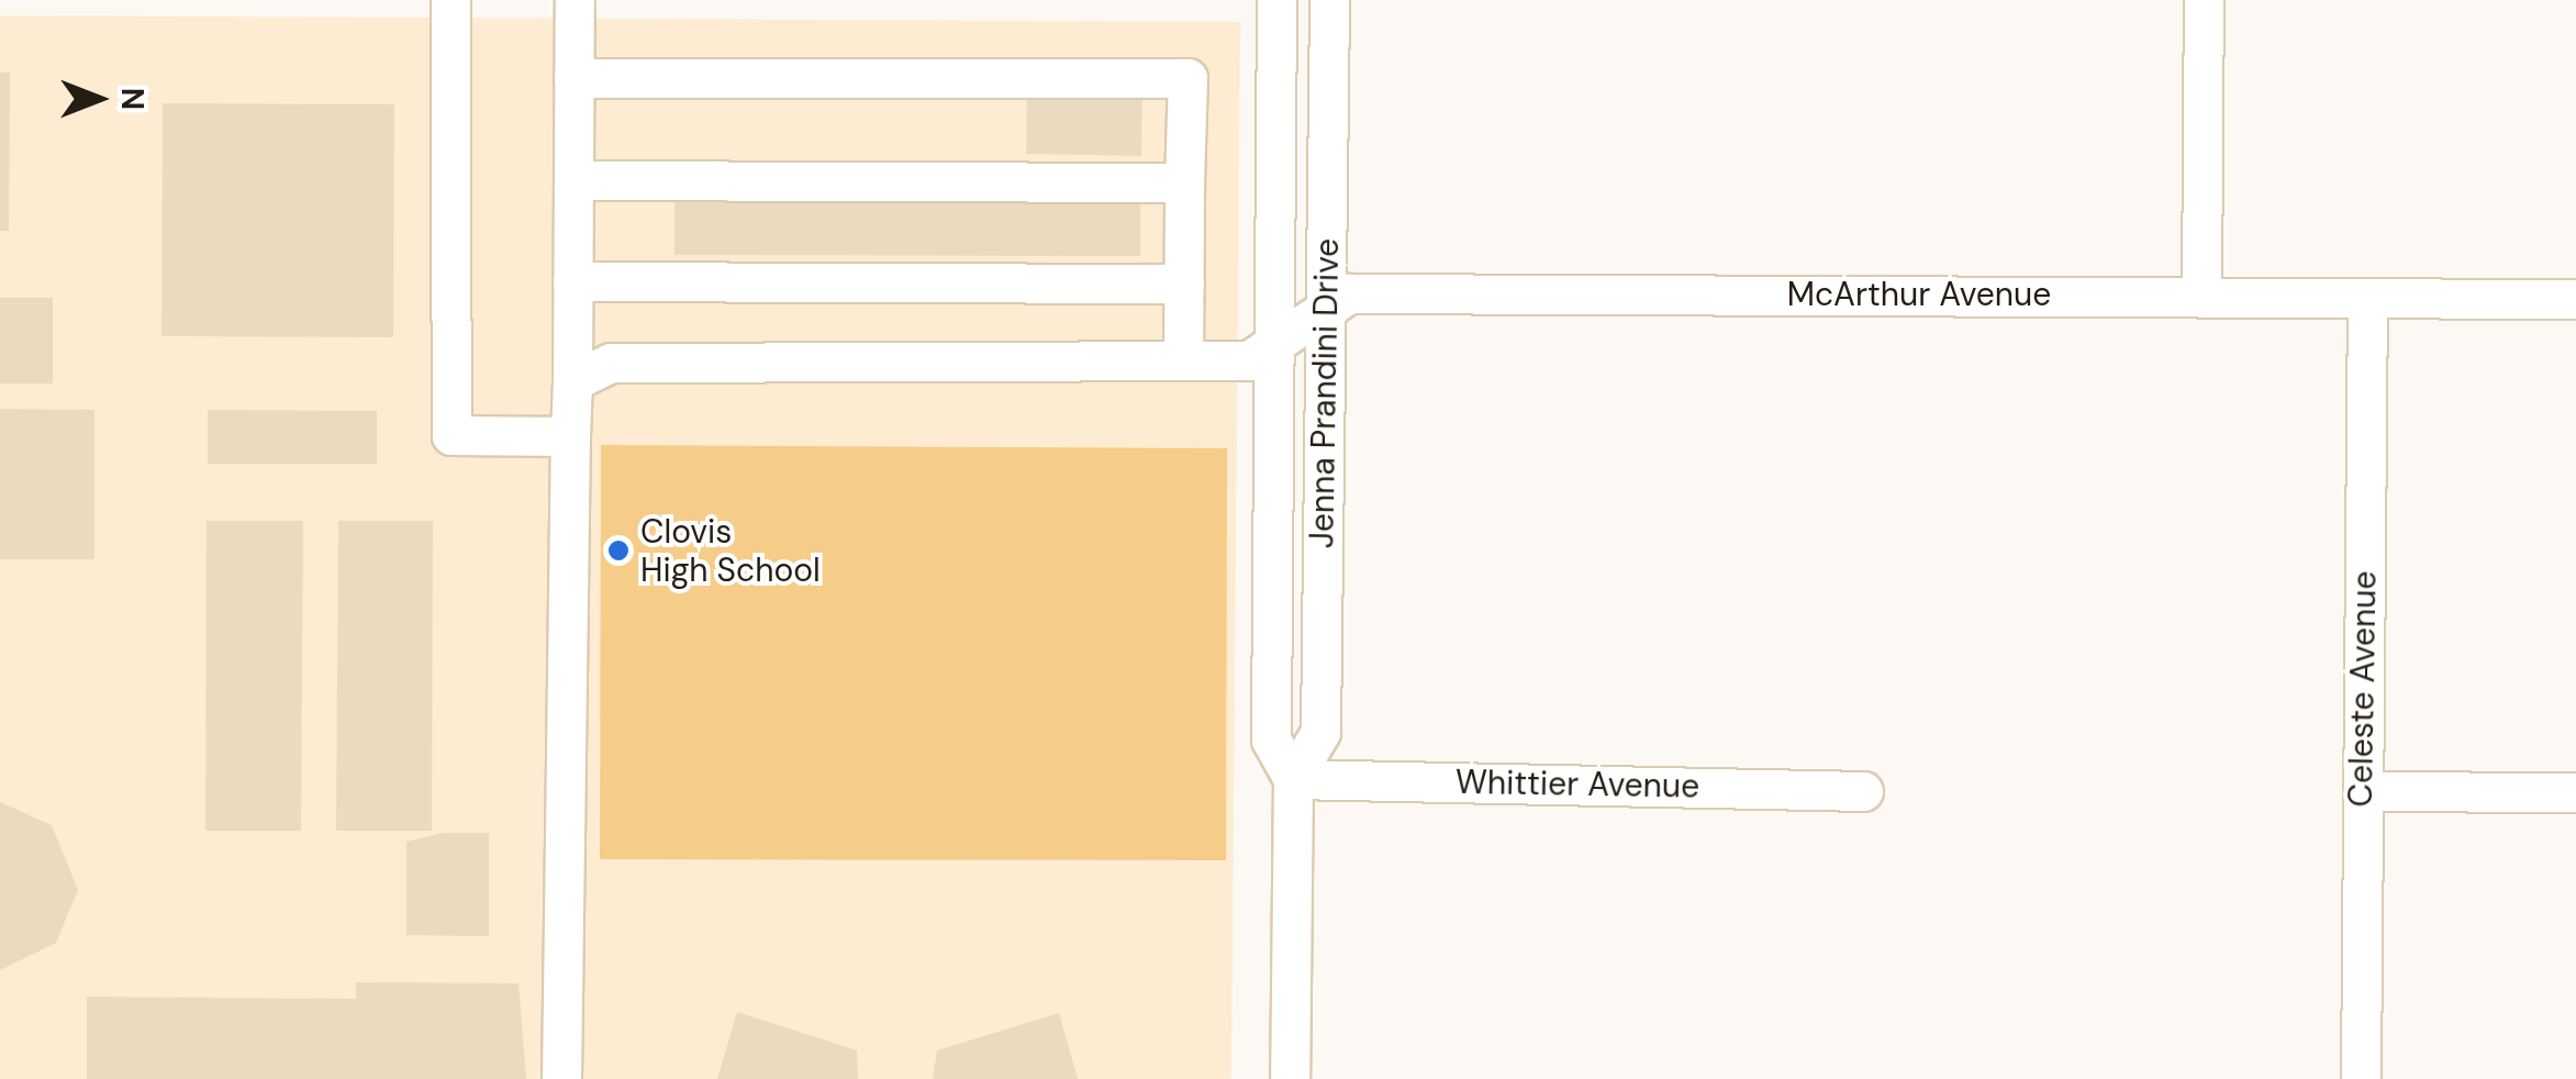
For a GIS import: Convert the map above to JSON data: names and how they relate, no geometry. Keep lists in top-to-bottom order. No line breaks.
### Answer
{"streets":{"street":["McArthur Avenue","Jenna Prandini Drive","Celeste Avenue","Whittier Avenue"]},"crossings":[["McArthur Avenue","Jenna Prandini Drive"],["McArthur Avenue","Celeste Avenue"],["Jenna Prandini Drive","Whittier Avenue"]],"places":["Clovis High School"],"north":"right"}
